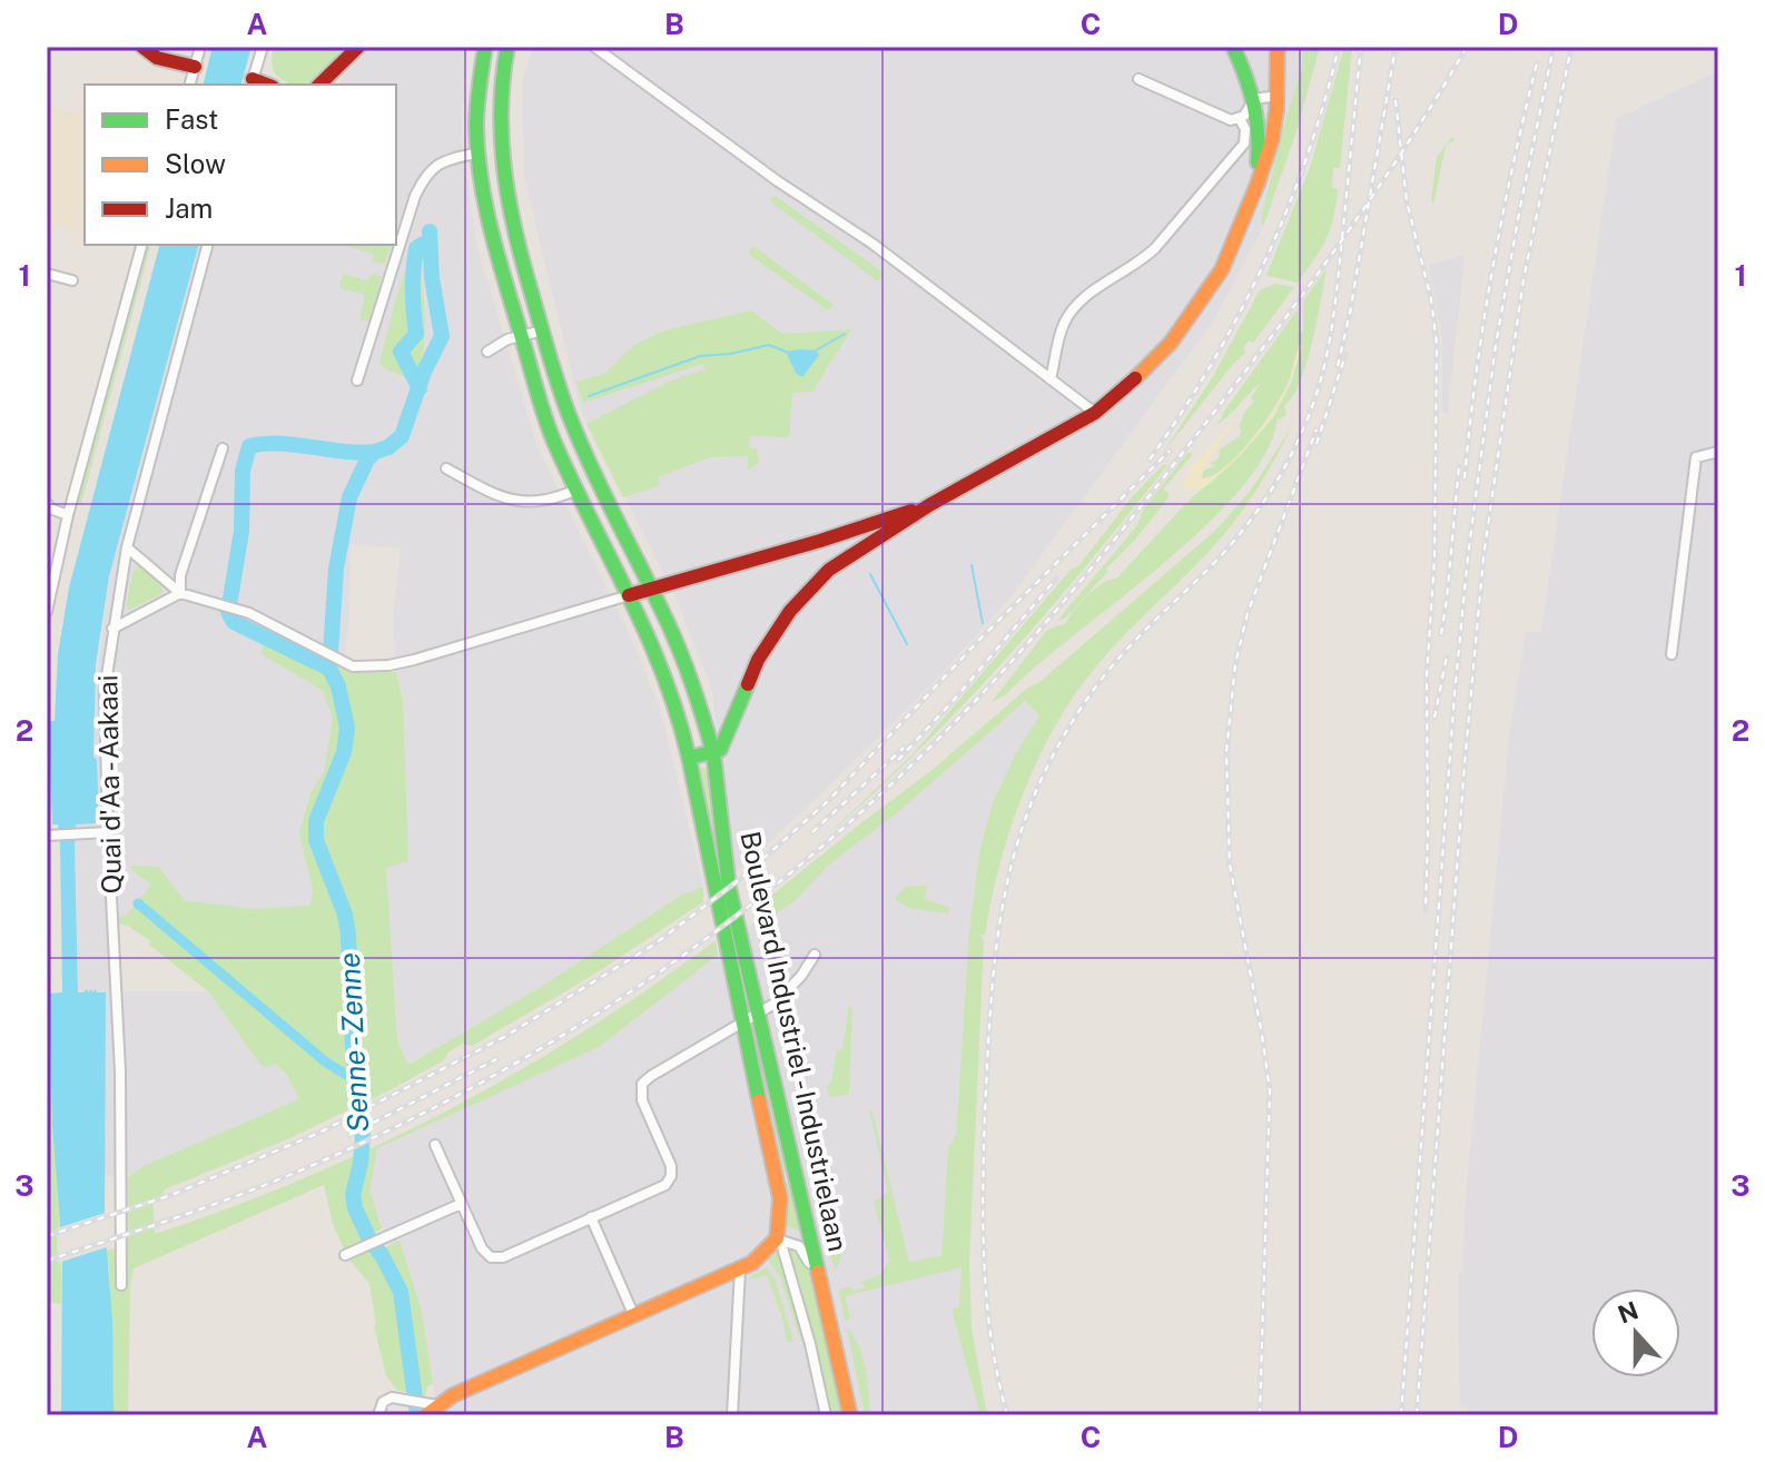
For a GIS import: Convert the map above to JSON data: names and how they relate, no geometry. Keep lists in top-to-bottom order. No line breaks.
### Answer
{"streets":{"main road":["Boulevard Industriel - Industrielaan"],"street":["Quai d'Aa - Aakaai"]},"water":["Senne - Zenne"],"legend":["Fast","Slow","Jam"],"north":"top","grid":{"columns":["A","B","C","D"],"rows":["1","2","3"]}}
